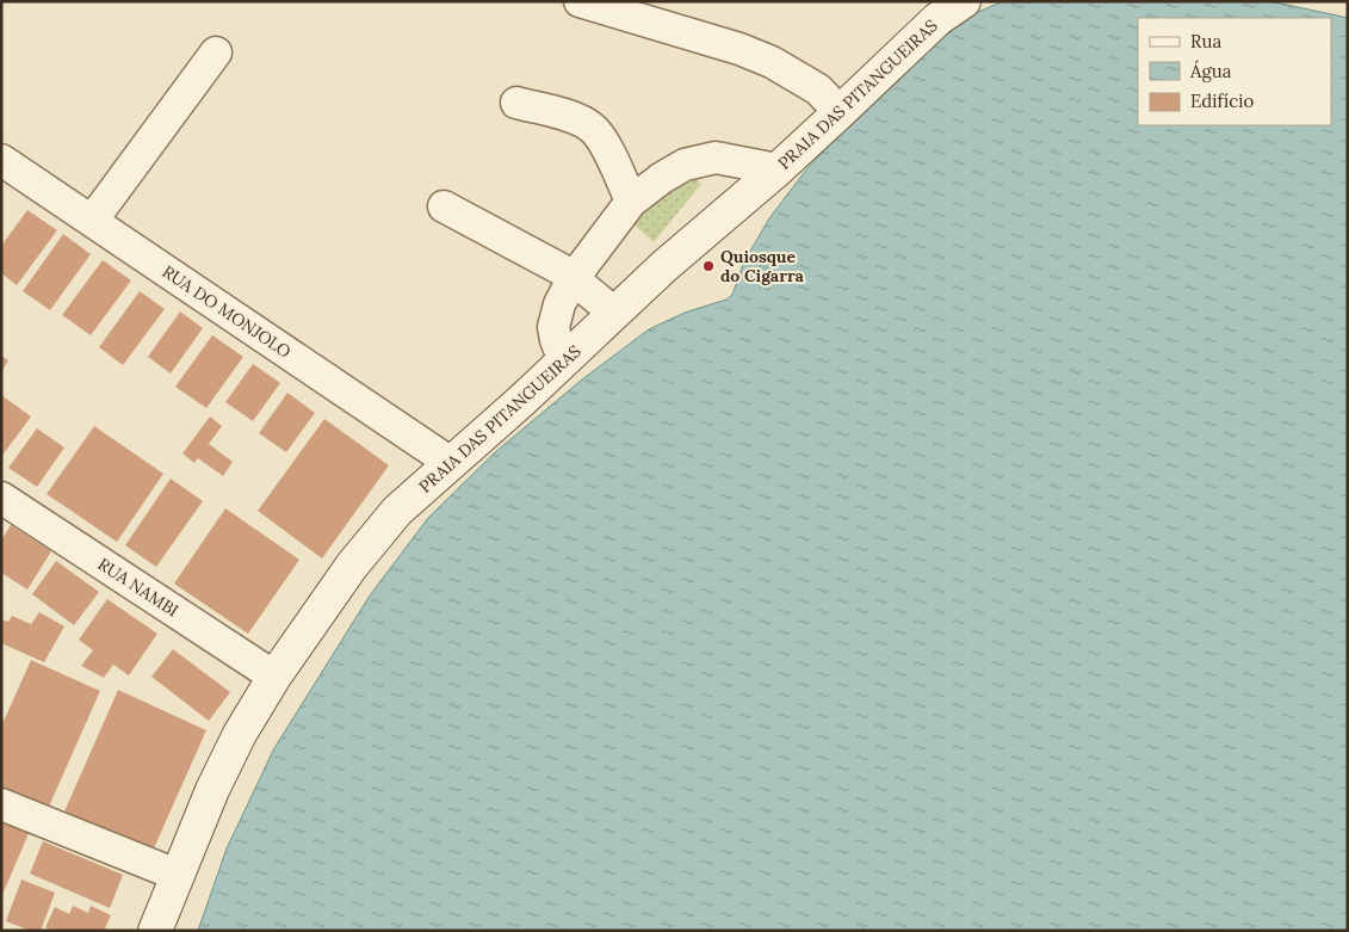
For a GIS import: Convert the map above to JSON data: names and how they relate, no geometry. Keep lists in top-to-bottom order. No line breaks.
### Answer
{"streets":{"main road":["PRAIA DAS PITANGUEIRAS"],"street":["RUA DO MONJOLO","RUA NAMBI"]},"crossings":[["PRAIA DAS PITANGUEIRAS","RUA DO MONJOLO"],["PRAIA DAS PITANGUEIRAS","RUA NAMBI"]],"places":["Quiosque do Cigarra"],"legend":["Rua","Água","Edifício"]}
